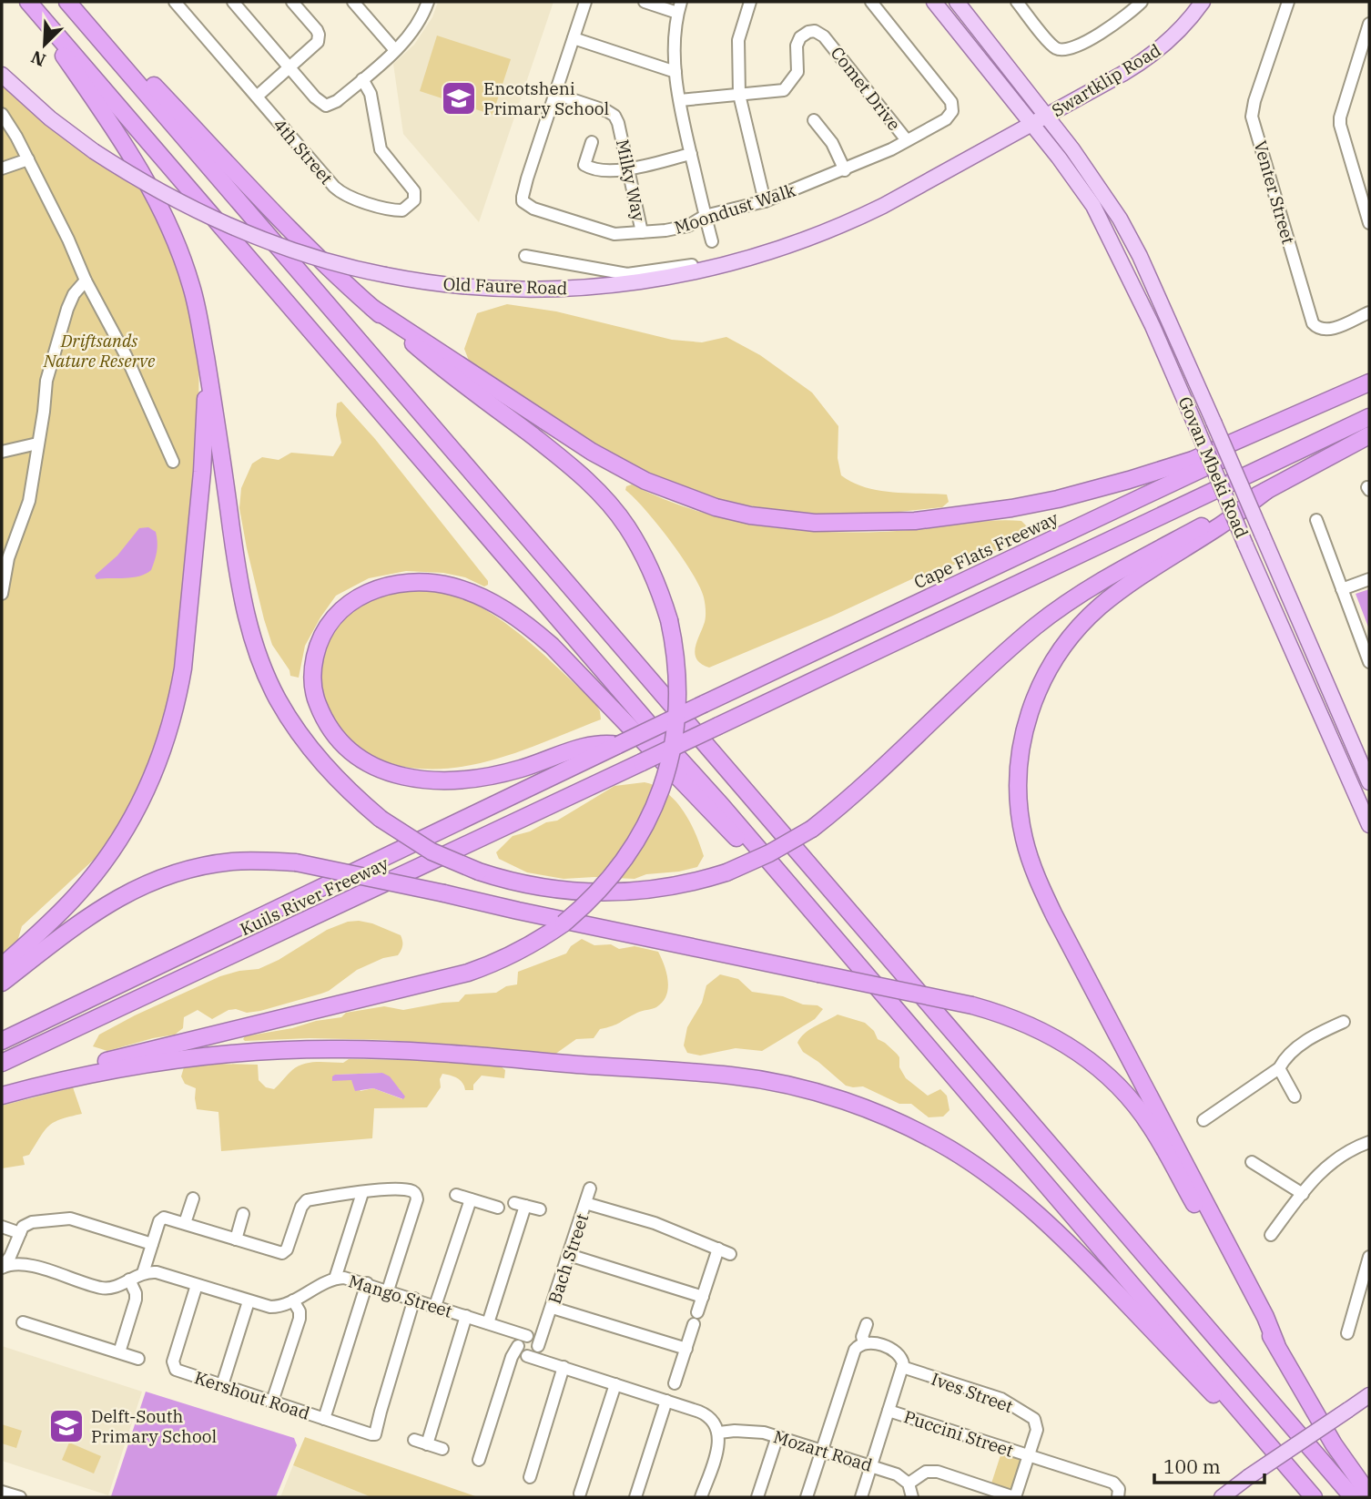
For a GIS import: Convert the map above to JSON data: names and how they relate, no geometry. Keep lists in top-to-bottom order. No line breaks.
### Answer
{"streets":{"highway":["Cape Flats Freeway","Kuils River Freeway"],"main road":["Swartklip Road","Old Faure Road","Govan Mbeki Road"],"street":["Comet Drive","4th Street","Milky Way","Venter Street","Moondust Walk","Bach Street","Mango Street","Ives Street","Kershout Road","Puccini Street","Mozart Road"]},"crossings":[["Swartklip Road","Old Faure Road"],["Swartklip Road","Govan Mbeki Road"],["Comet Drive","Moondust Walk"],["Milky Way","Moondust Walk"],["Old Faure Road","Govan Mbeki Road"],["Cape Flats Freeway","Kuils River Freeway"],["Bach Street","Mango Street"],["Mango Street","Kershout Road"],["Ives Street","Puccini Street"]],"parks":["Driftsands Nature Reserve"],"places":{"school or university":["Encotsheni Primary School","Delft-South Primary School"]},"scale_bar":"100 m","north":"bottom left"}
